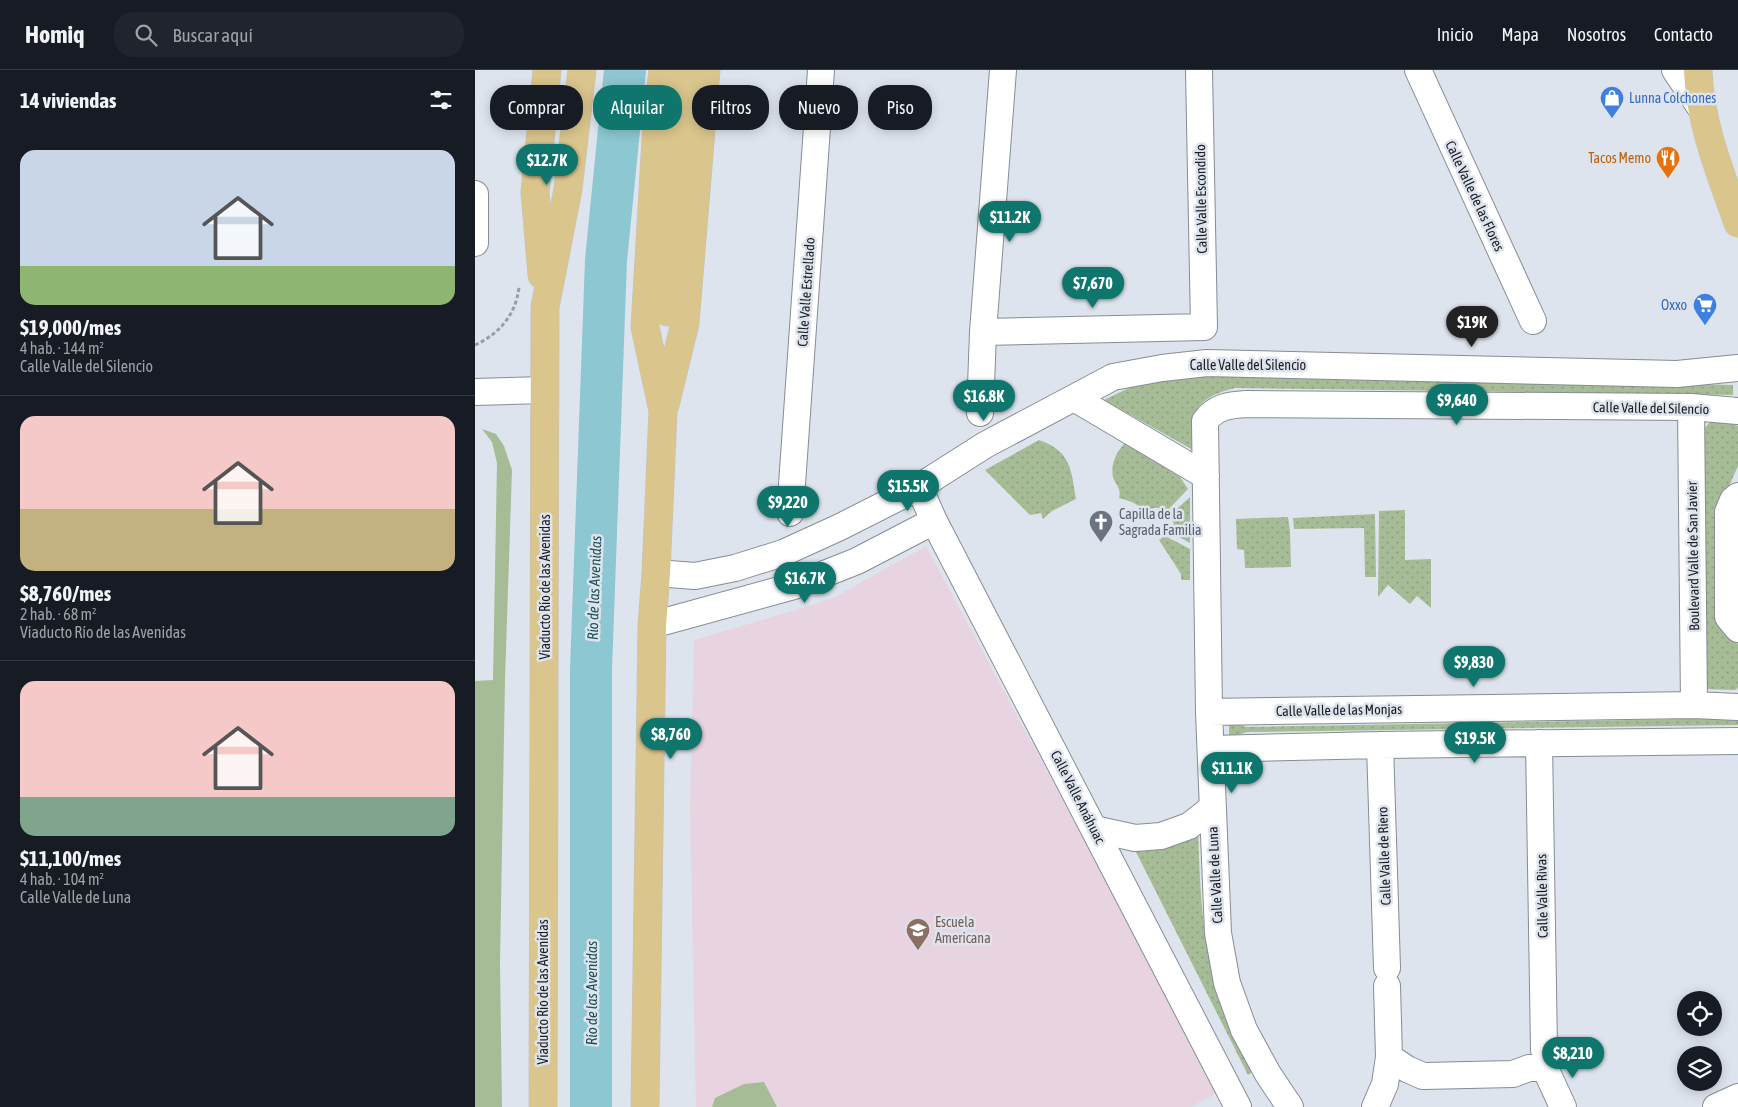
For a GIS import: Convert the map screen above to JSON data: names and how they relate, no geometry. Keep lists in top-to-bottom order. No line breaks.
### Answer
{"streets":{"main road":["Viaducto Río de las Avenidas"],"street":["Calle Valle de las Flores","Calle Valle Escondido","Calle Valle Estrellado","Calle Valle del Silencio","Boulevard Valle de San Javier","Calle Valle de las Monjas","Calle Valle Anáhuac","Calle Valle de Riero","Calle Valle de Luna","Calle Valle Rivas"]},"crossings":[["Calle Valle del Silencio","Boulevard Valle de San Javier"],["Calle Valle del Silencio","Calle Valle Anáhuac"],["Calle Valle del Silencio","Calle Valle de Luna"],["Boulevard Valle de San Javier","Calle Valle de las Monjas"],["Calle Valle de las Monjas","Calle Valle de Luna"]],"water":["Río de las Avenidas"],"places":{"shop":["Lunna Colchones"],"restaurant":["Tacos Memo"],"supermarket":["Oxxo"],"church":["Capilla de la Sagrada Familia"],"school or university":["Escuela Americana"]},"page":{"header":"Homiq","search":"Buscar aquí","nav":["Inicio","Mapa","Nosotros","Contacto"],"heading":"14 viviendas","chip":["Comprar","Alquilar","Filtros","Nuevo","Piso"],"list":[{"name":"$19,000/mes","note":"4 hab. · 144 m² · Calle Valle del Silencio"},{"name":"$8,760/mes","note":"2 hab. · 68 m² · Viaducto Río de las Avenidas"},{"name":"$11,100/mes","note":"4 hab. · 104 m² · Calle Valle de Luna"}],"price":["$12.7K","$11.2K","$7,670","$19K","$16.8K","$9,640","$15.5K","$9,220","$16.7K","$9,830","$8,760","$19.5K","$11.1K","$8,210"]}}
